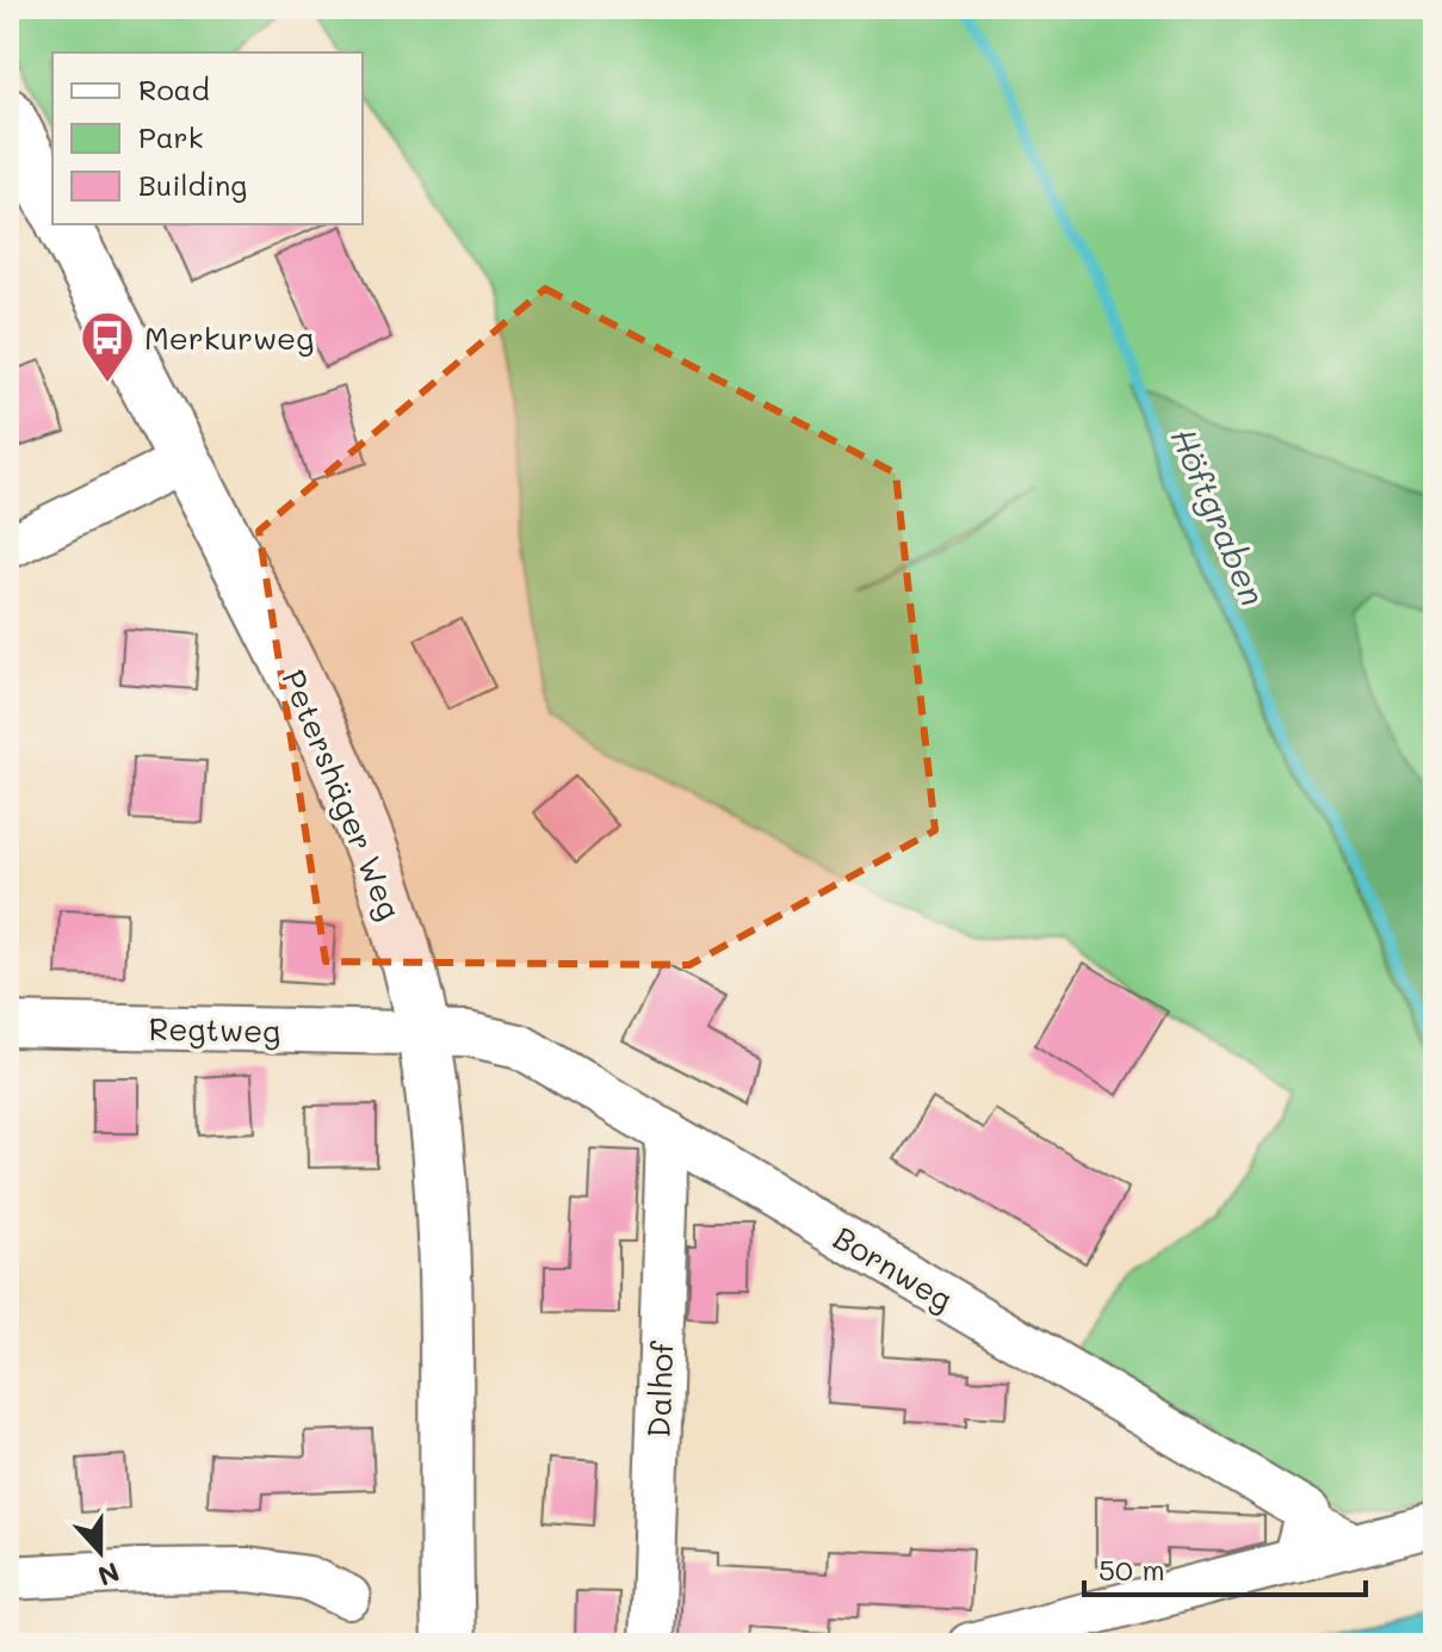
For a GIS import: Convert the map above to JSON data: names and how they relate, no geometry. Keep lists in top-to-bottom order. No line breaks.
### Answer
{"streets":{"street":["Petershäger Weg","Regtweg","Bornweg","Dalhof"]},"crossings":[["Petershäger Weg","Regtweg"],["Petershäger Weg","Bornweg"],["Regtweg","Bornweg"],["Bornweg","Dalhof"]],"water":["Höftgraben"],"places":{"bus stop":["Merkurweg"]},"legend":["Road","Park","Building"],"scale_bar":"50 m","north":"bottom"}
